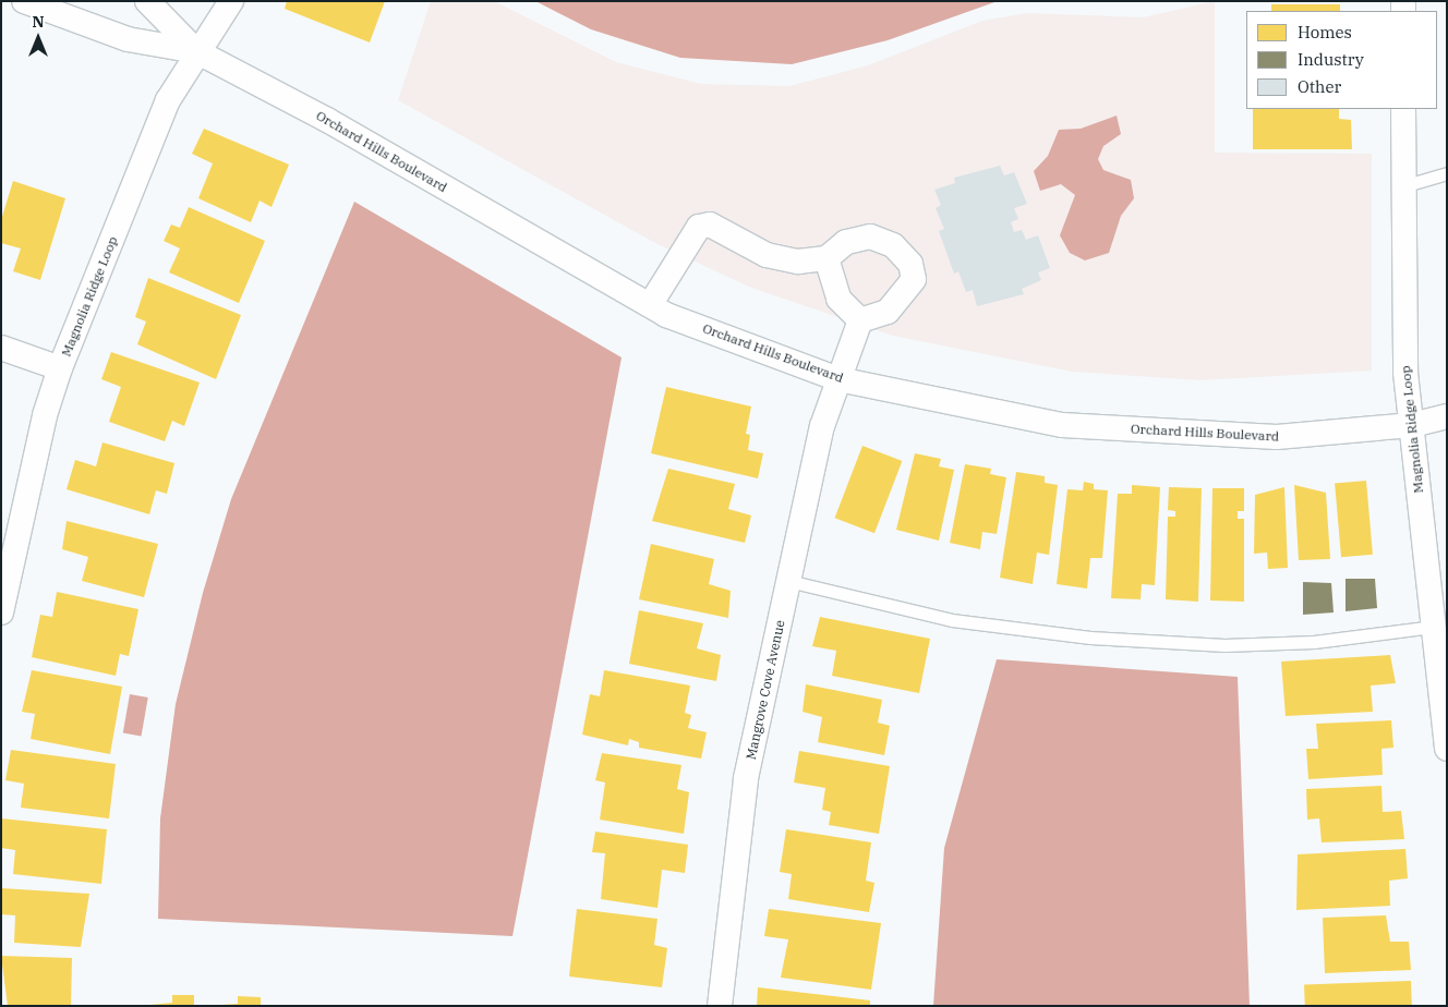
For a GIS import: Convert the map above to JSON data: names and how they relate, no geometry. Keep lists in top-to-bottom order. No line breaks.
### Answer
{"streets":{"street":["Orchard Hills Boulevard","Magnolia Ridge Loop","Mangrove Cove Avenue"]},"crossings":[["Orchard Hills Boulevard","Magnolia Ridge Loop"],["Orchard Hills Boulevard","Mangrove Cove Avenue"]],"legend":["Homes","Industry","Other"],"north":"top"}
